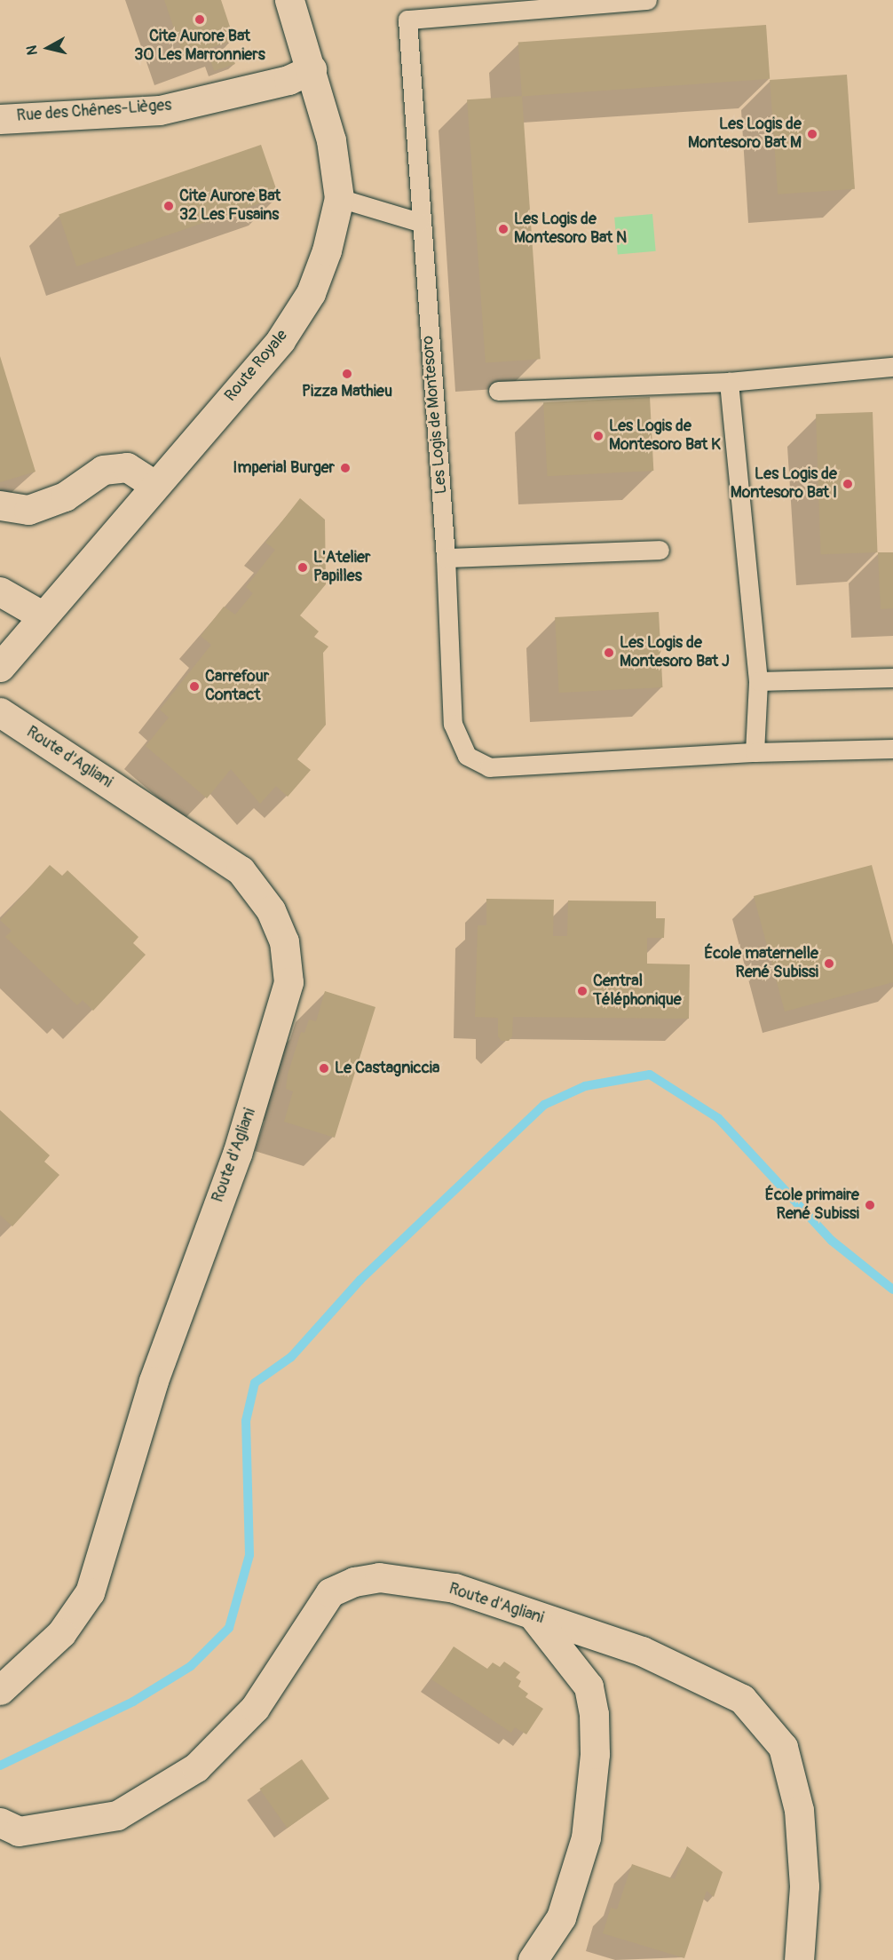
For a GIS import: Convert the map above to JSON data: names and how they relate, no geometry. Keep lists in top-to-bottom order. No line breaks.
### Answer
{"streets":{"street":["Rue des Chênes-Lièges","Route Royale","Route d'Agliani"],"lane":["Les Logis de Montesoro"]},"crossings":[["Rue des Chênes-Lièges","Route Royale"]],"places":["Cite Aurore Bat 30 Les Marronniers","Les Logis de Montesoro Bat M","Cite Aurore Bat 32 Les Fusains","Les Logis de Montesoro Bat N","Pizza Mathieu","Les Logis de Montesoro Bat K","Imperial Burger","Les Logis de Montesoro Bat I","L'Atelier Papilles","Les Logis de Montesoro Bat J","Carrefour Contact","École maternelle René Subissi","Central Téléphonique","Le Castagniccia","École primaire René Subissi"],"north":"left"}
